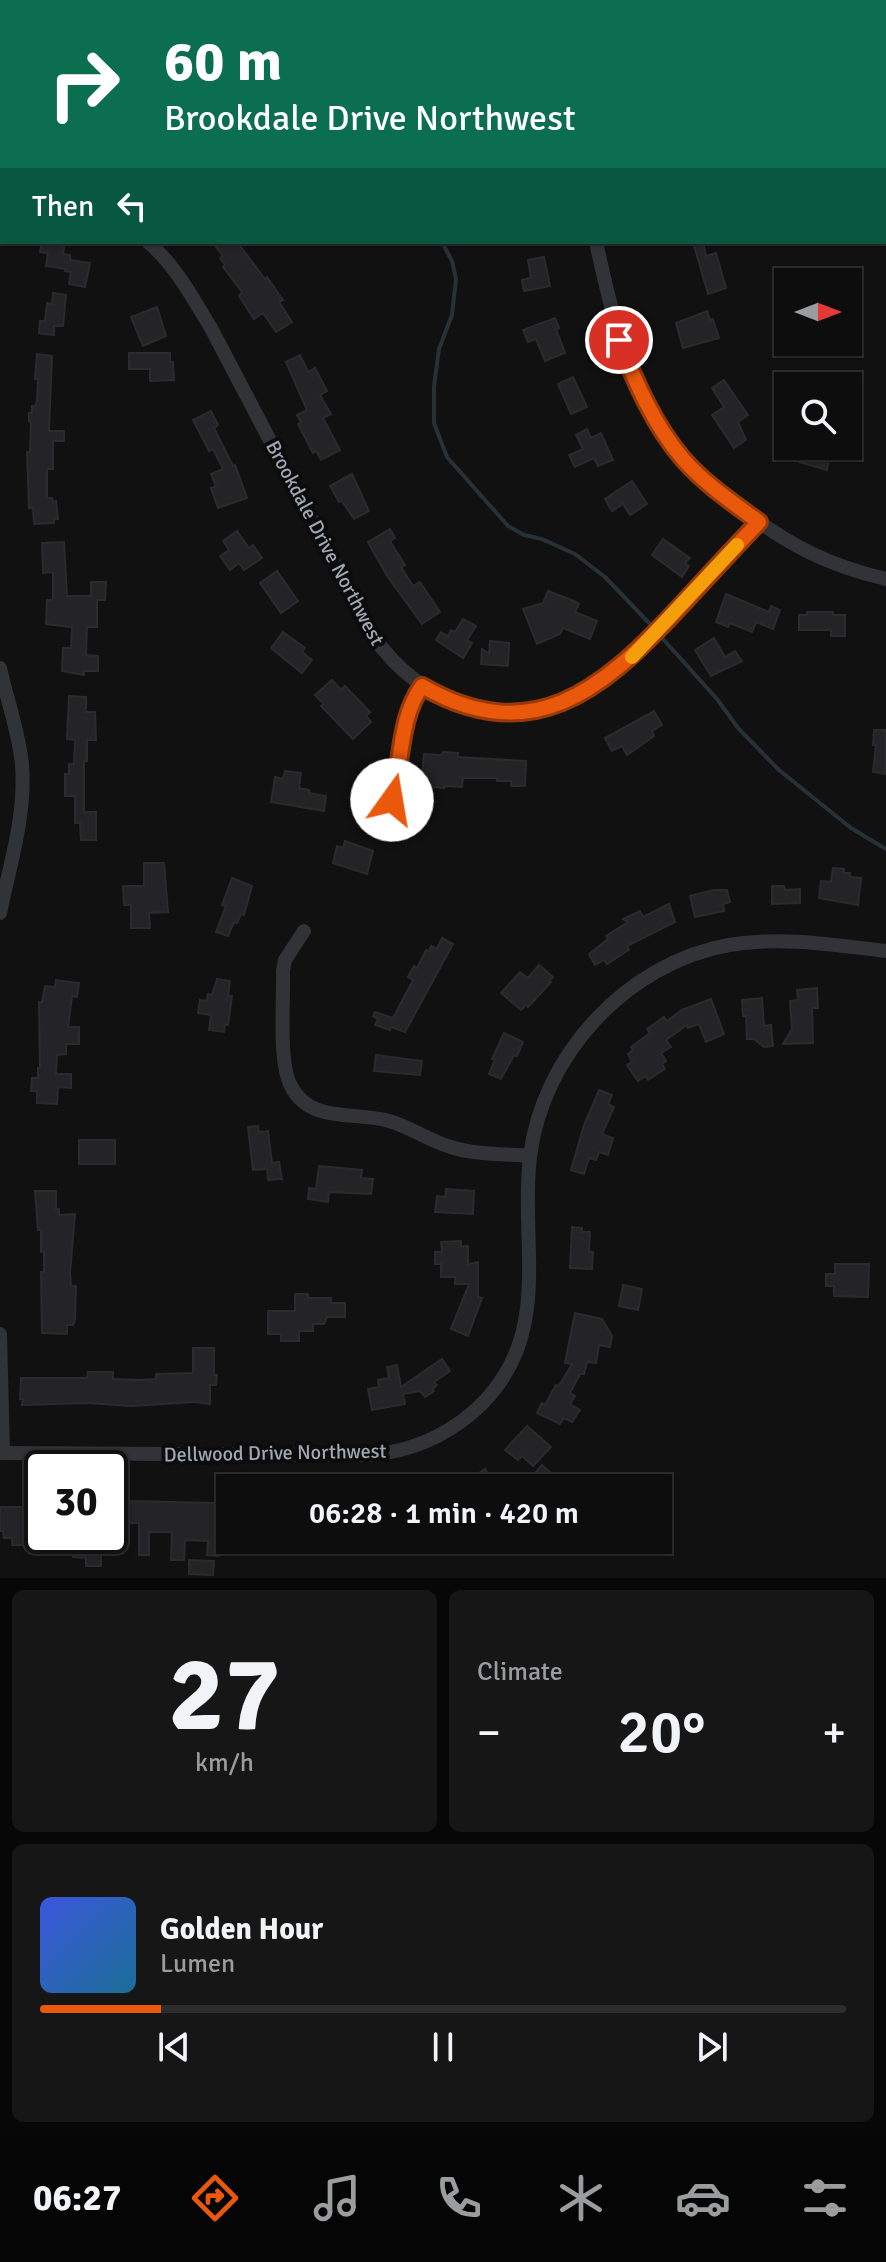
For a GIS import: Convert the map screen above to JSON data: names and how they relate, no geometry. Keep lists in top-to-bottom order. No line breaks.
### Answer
{"streets":{"street":["Brookdale Drive Northwest","Dellwood Drive Northwest"]},"north":"right","page":{"turn":["60 m","Brookdale Drive Northwest"],"then":"Then","limit":"30","trip":"06:28 · 1 min · 420 m","tile":[["27","km/h"],"Climate"],"heat":["−","20°","+"],"song":["Golden Hour","Lumen"],"tabs":"06:27"}}
